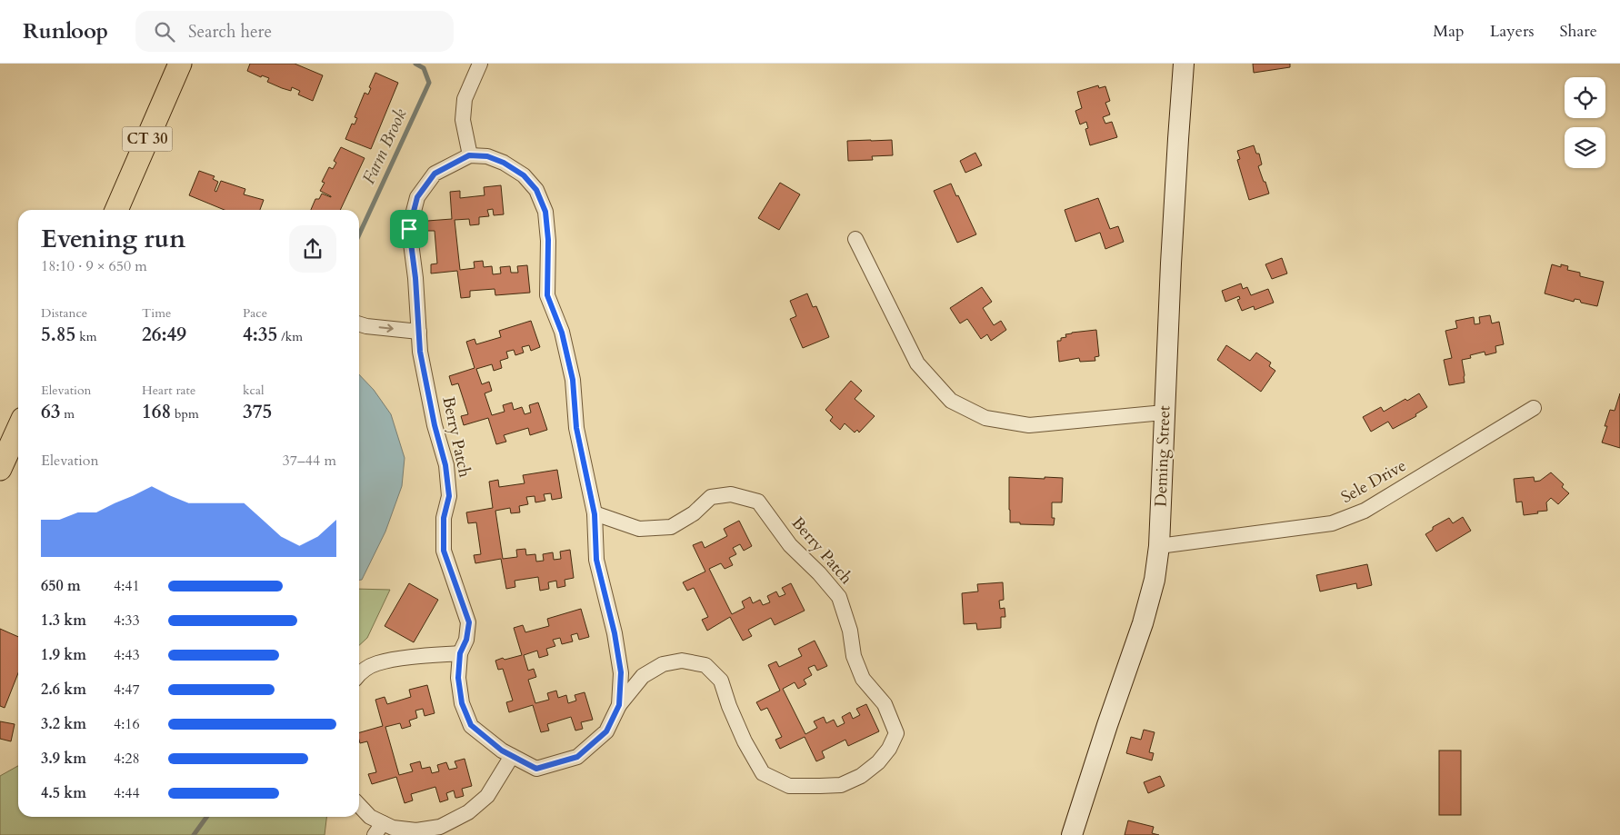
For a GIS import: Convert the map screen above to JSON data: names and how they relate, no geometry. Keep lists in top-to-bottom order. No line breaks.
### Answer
{"streets":{"main road":["CT 30"],"street":["Berry Patch","Deming Street","Sele Drive"]},"crossings":[["Deming Street","Sele Drive"]],"water":["Farm Brook"],"page":{"header":"Runloop","search":"Search here","nav":["Map","Layers","Share"],"heading":["Evening run","18:10 · 9 × 650 m"],"stats":[["Distance","5.85 km"],["Time","26:49"],["Pace","4:35 /km"],["Elevation","63 m"],["Heart rate","168 bpm"],["kcal","375"]],"chart":["Elevation","37–44 m"],"list":[{"name":"650 m","note":"4:41"},{"name":"1.3 km","note":"4:33"},{"name":"1.9 km","note":"4:43"},{"name":"2.6 km","note":"4:47"},{"name":"3.2 km","note":"4:16"},{"name":"3.9 km","note":"4:28"},{"name":"4.5 km","note":"4:44"}]}}
